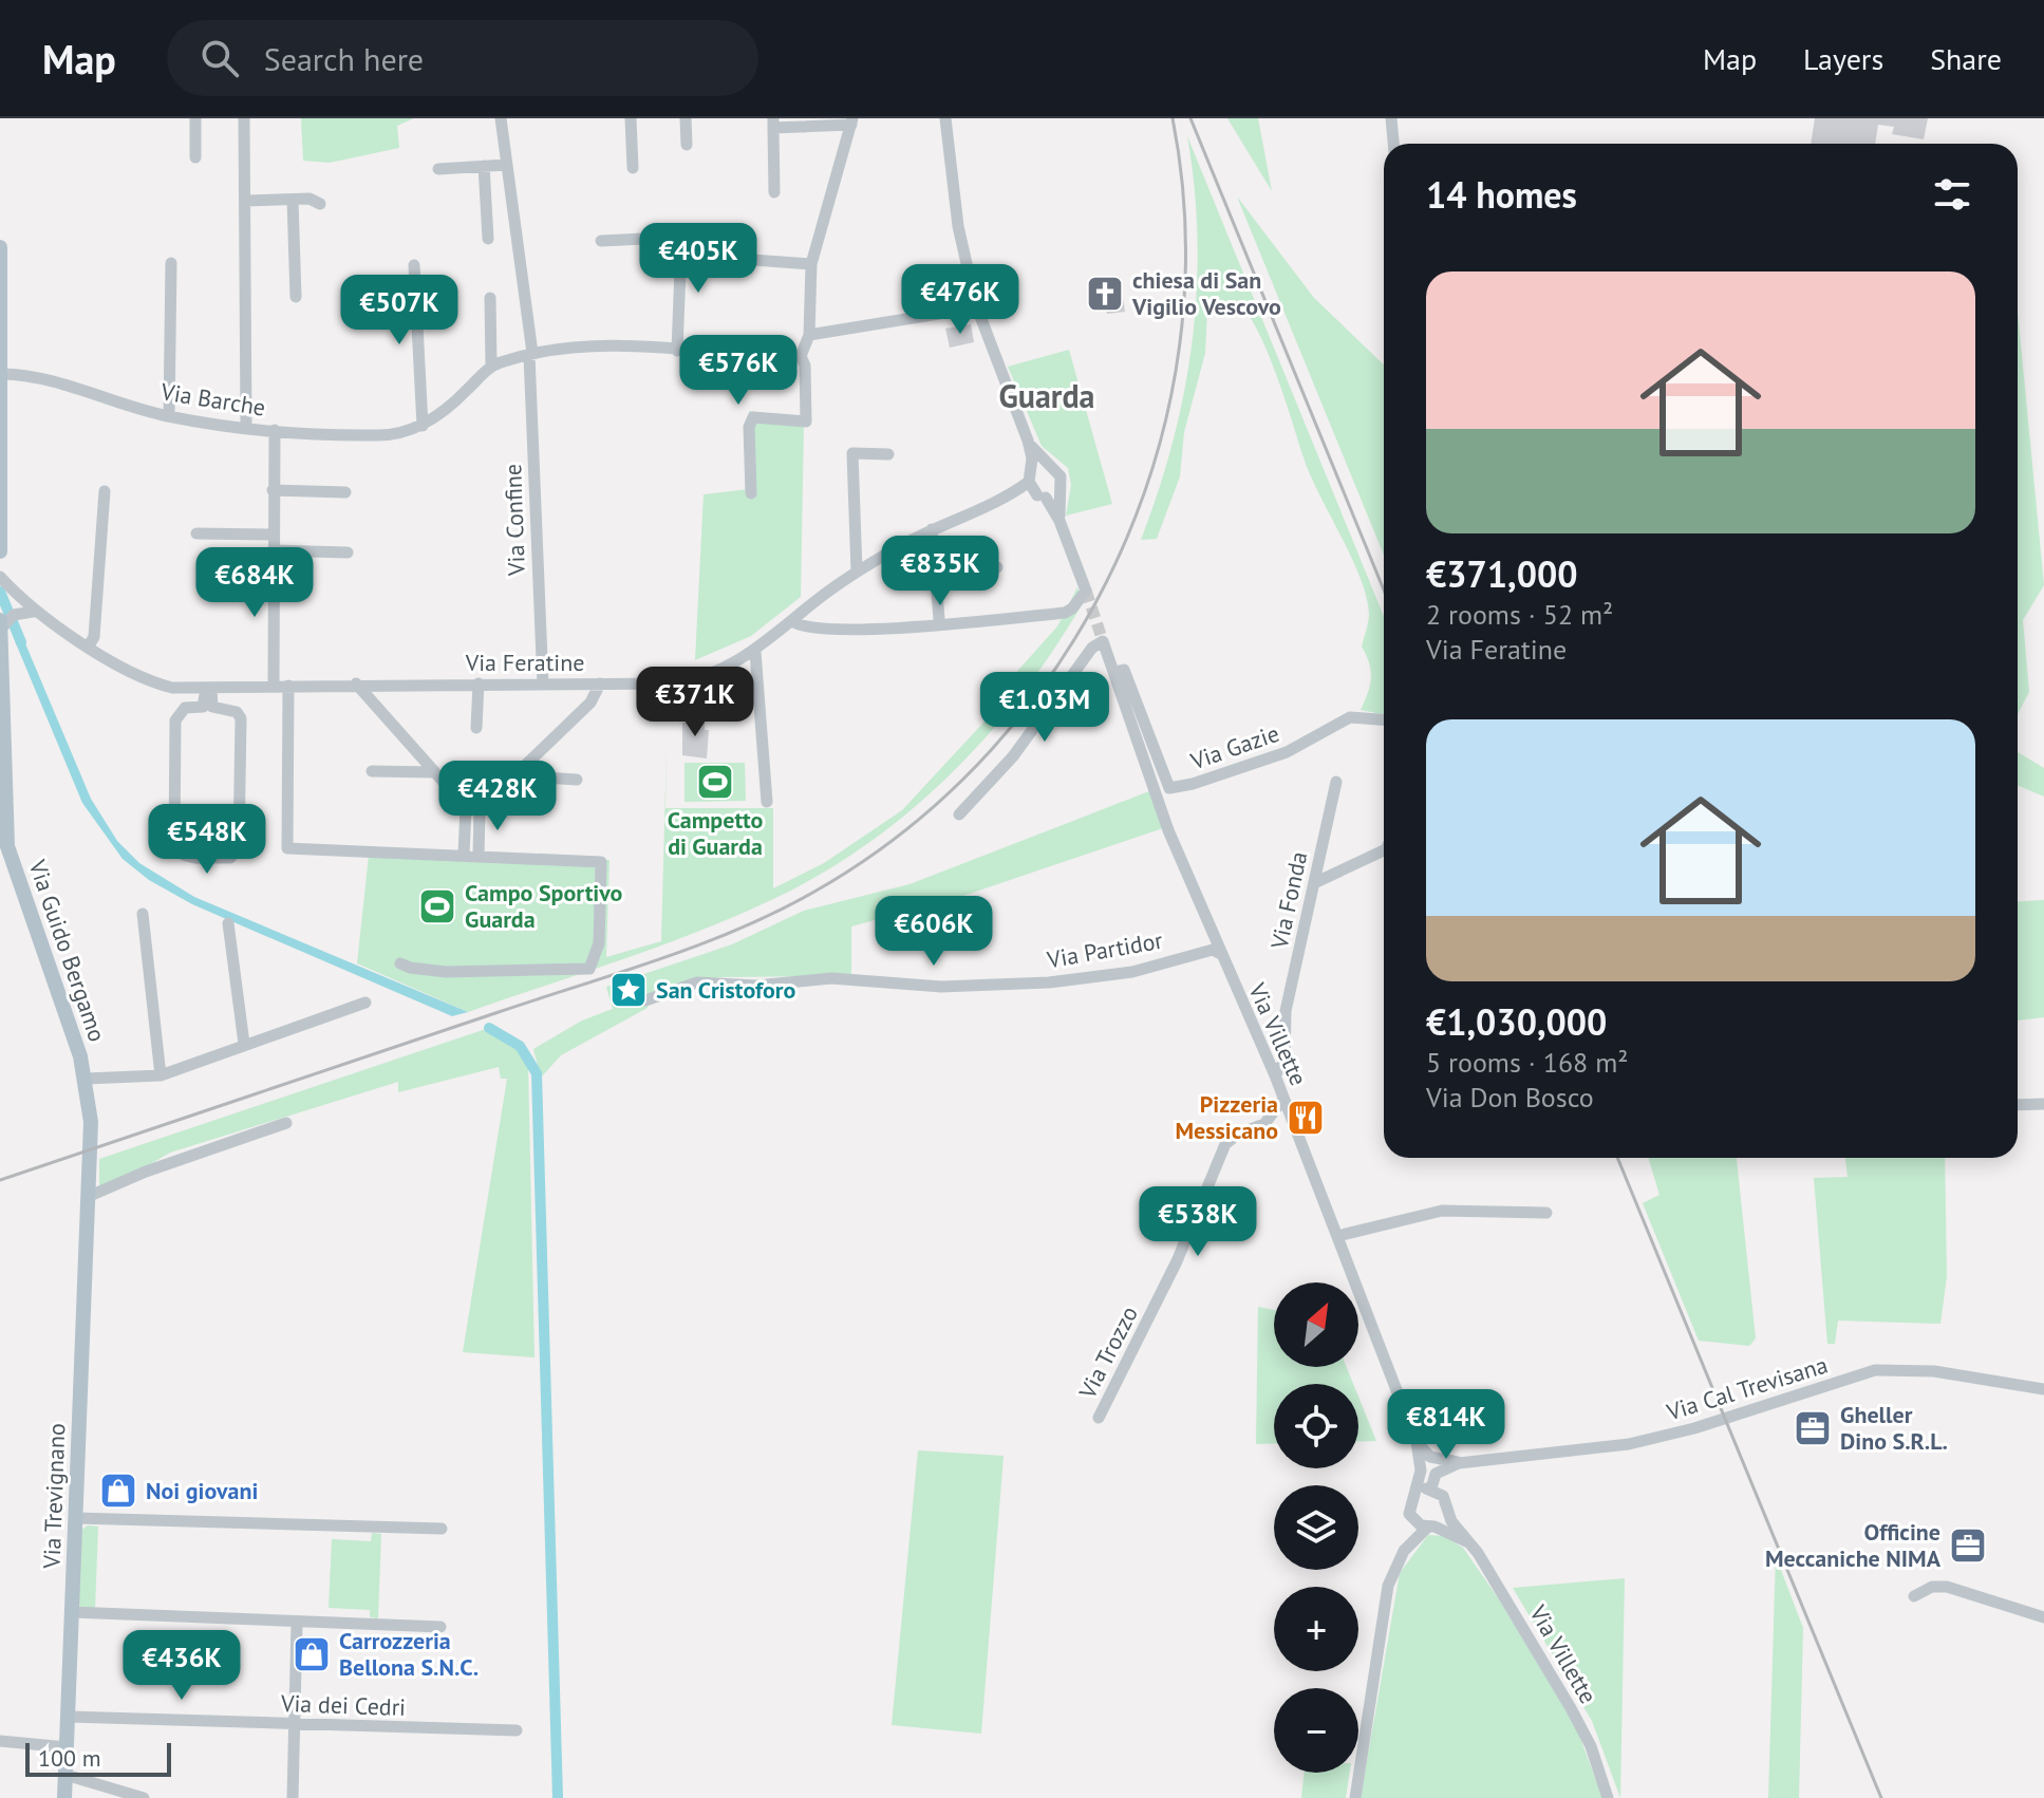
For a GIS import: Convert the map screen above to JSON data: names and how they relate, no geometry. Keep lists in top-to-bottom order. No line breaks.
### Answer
{"streets":{"main road":["Via Guido Bergamo","Via Trevignano"],"street":["Via Barche","Via Confine","Via Feratine","Via Gazie","Via Fonda","Via Partidor","Via Villette","Via Trozzo","Via Cal Trevisana","Via dei Cedri"]},"crossings":[["Via Confine","Via Feratine"],["Via Gazie","Via Villette"],["Via Fonda","Via Villette"],["Via Partidor","Via Villette"],["Via Guido Bergamo","Via Trevignano"],["Via Villette","Via Trozzo"],["Via Villette","Via Cal Trevisana"],["Via Trevignano","Via dei Cedri"]],"districts":["Guarda"],"places":{"church":["chiesa di San Vigilio Vescovo"],"sports":["Campetto di Guarda","Campo Sportivo Guarda"],"place":["San Cristoforo"],"restaurant":["Pizzeria Messicano"],"office":["Gheller Dino S.R.L.","Officine Meccaniche NIMA"],"shop":["Noi giovani","Carrozzeria Bellona S.N.C."]},"scale_bar":"100 m","north":"top right","page":{"header":"Map","search":"Search here","nav":["Map","Layers","Share"],"heading":"14 homes","price":["€405K","€476K","€507K","€576K","€835K","€684K","€371K","€1.03M","€428K","€548K","€606K","€538K","€814K","€436K"],"list":[{"name":"€371,000","note":"2 rooms · 52 m² · Via Feratine"},{"name":"€1,030,000","note":"5 rooms · 168 m² · Via Don Bosco"}],"map_buttons":["+","−"],"scale":"100 m"}}
